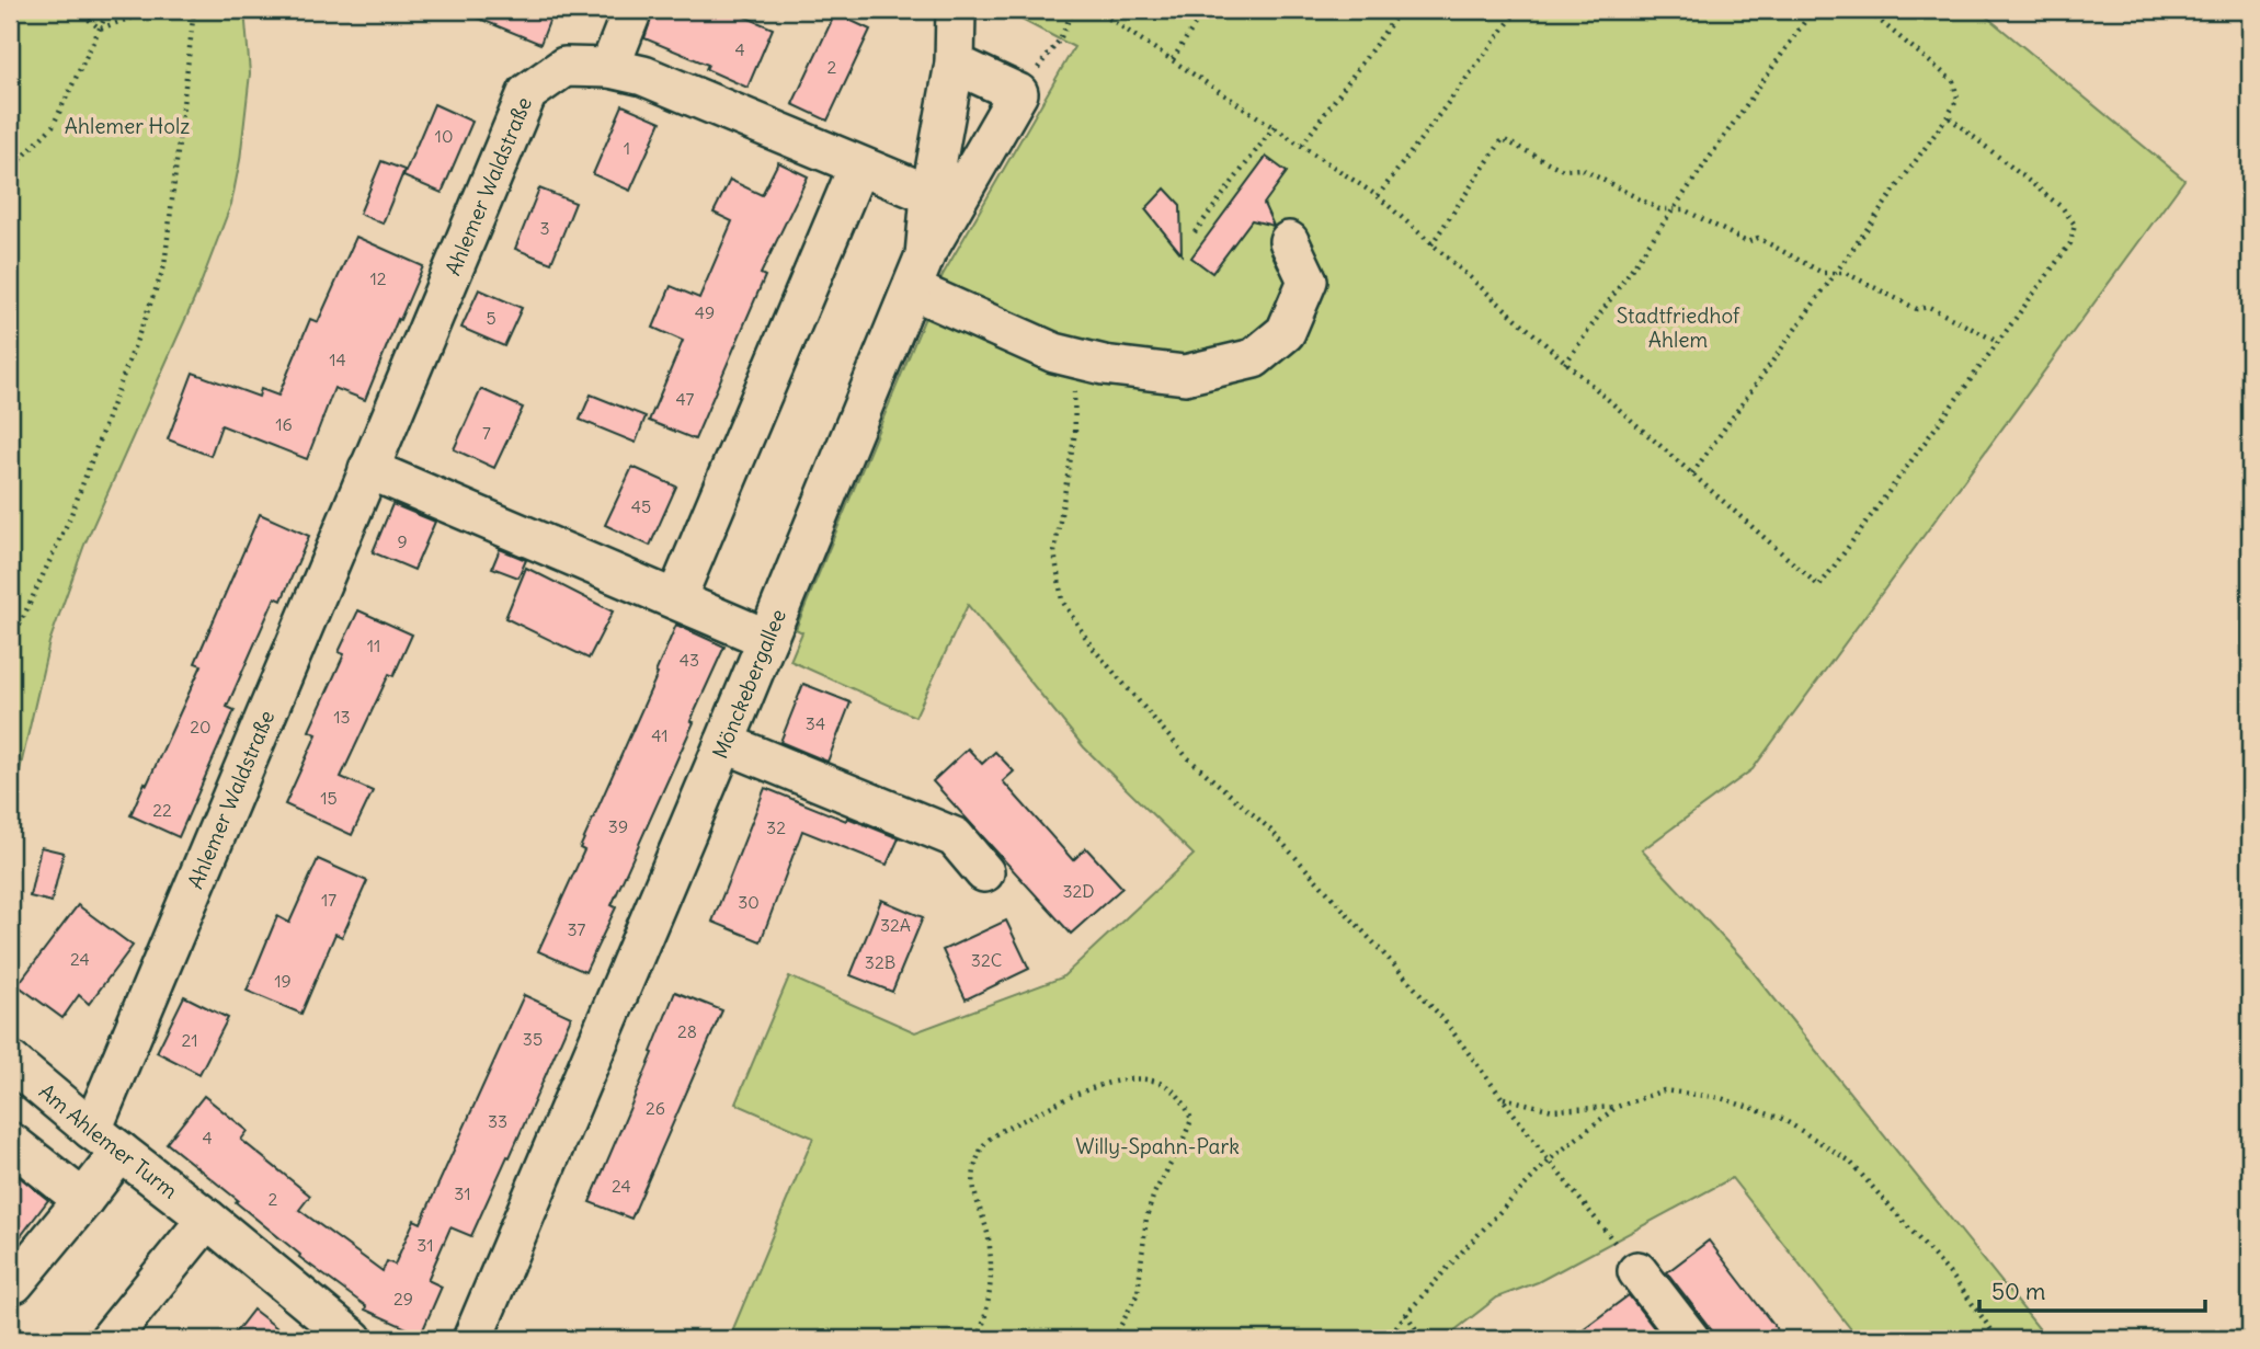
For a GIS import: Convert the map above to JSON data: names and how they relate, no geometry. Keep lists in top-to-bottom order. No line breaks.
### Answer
{"streets":{"street":["Ahlemer Waldstraße","Mönckebergallee","Am Ahlemer Turm"]},"crossings":[["Ahlemer Waldstraße","Mönckebergallee"],["Ahlemer Waldstraße","Am Ahlemer Turm"]],"parks":["Ahlemer Holz","Stadtfriedhof Ahlem","Willy-Spahn-Park"],"house_numbers":["4","2","10","1","3","12","49","5","14","47","16","7","45","9","11","43","13","34","20","41","15","22","39","32","32D","17","30","32A","37","24","32C","32B","19","28","35","21","26","33","4","24","31","2","31","29"],"scale_bar":"50 m"}
